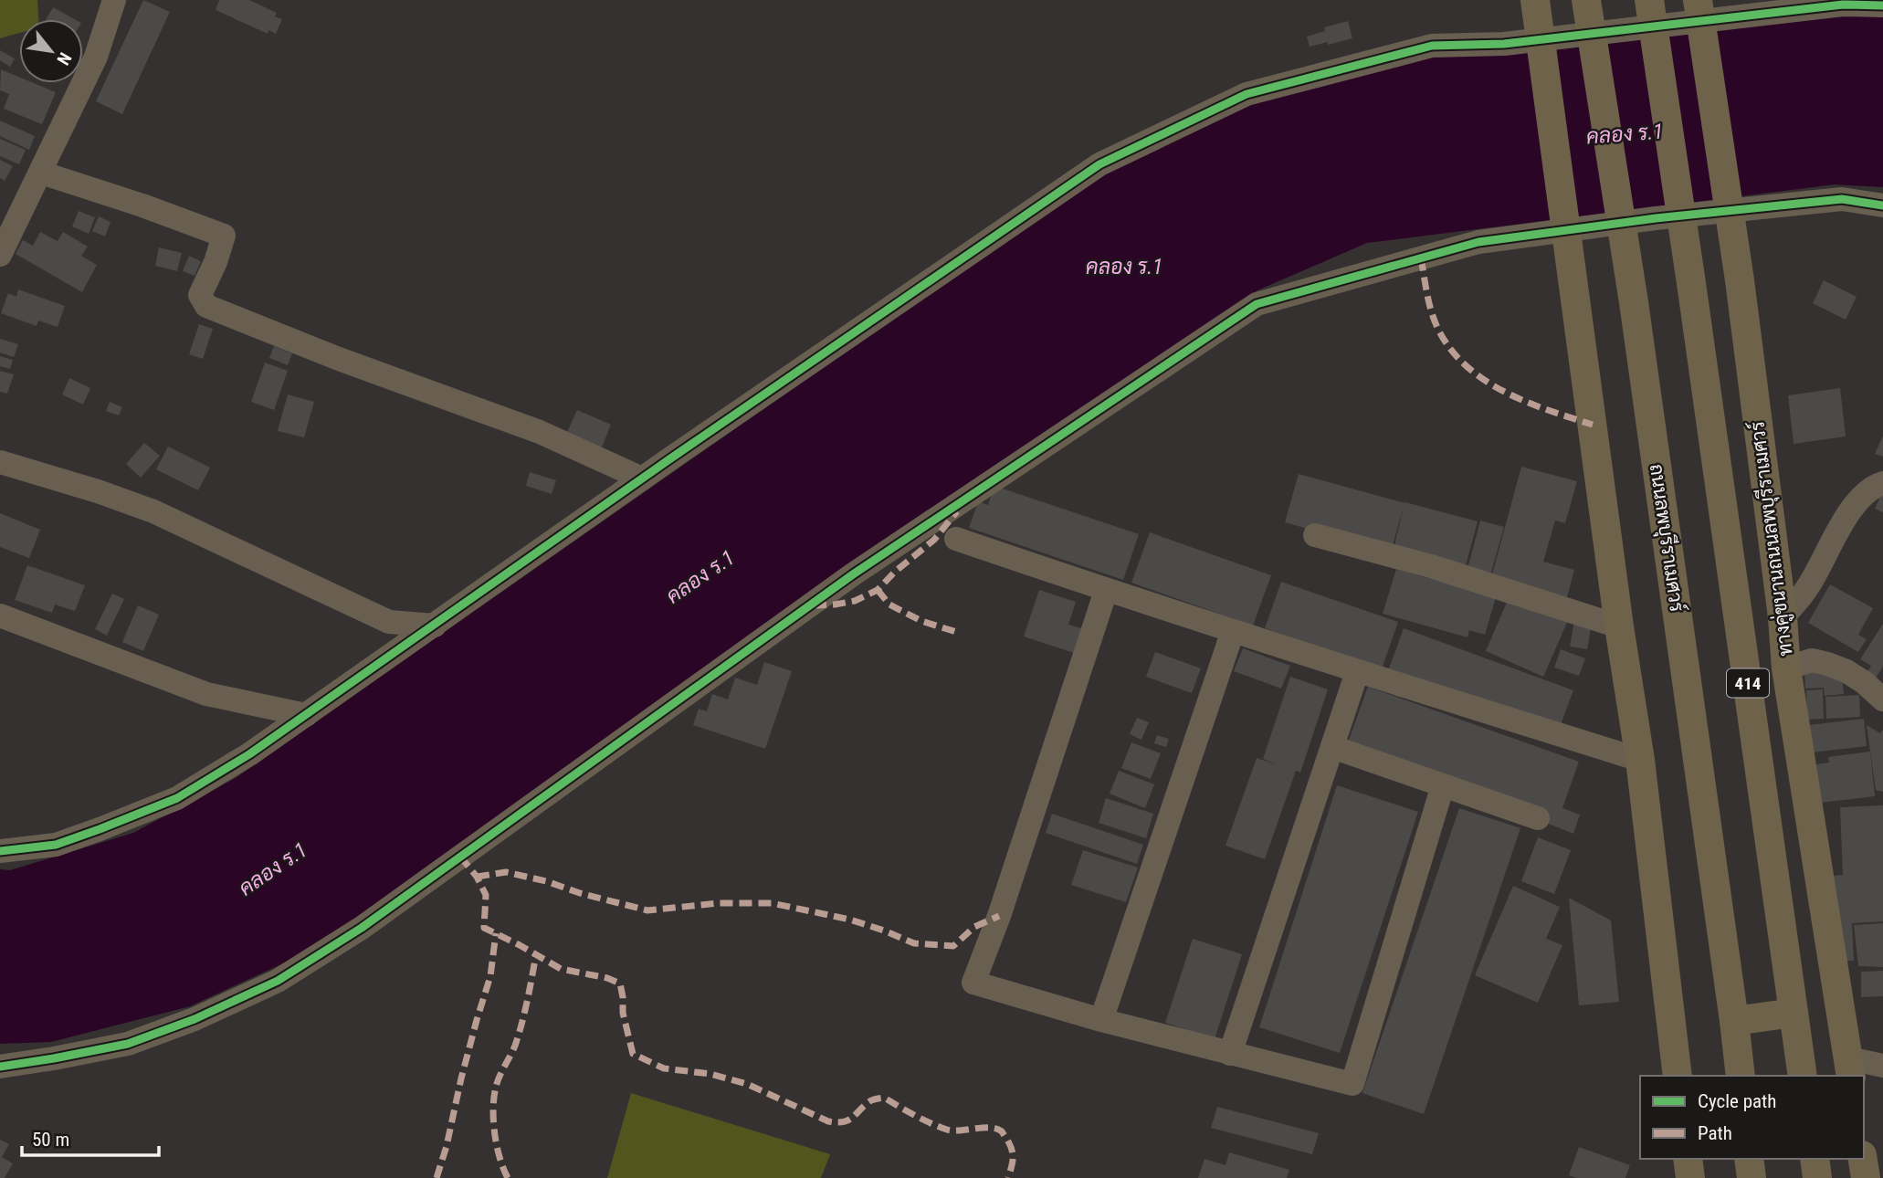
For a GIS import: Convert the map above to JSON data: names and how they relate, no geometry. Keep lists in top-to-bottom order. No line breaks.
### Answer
{"streets":{"main road":["ถนนลพบุรีราเมศวร์","ทางคู่ขนานถนนลพบุรีราเมศวร์","414"]},"water":["คลอง ร.1"],"legend":["Cycle path","Path"],"scale_bar":"50 m","north":"bottom right"}
